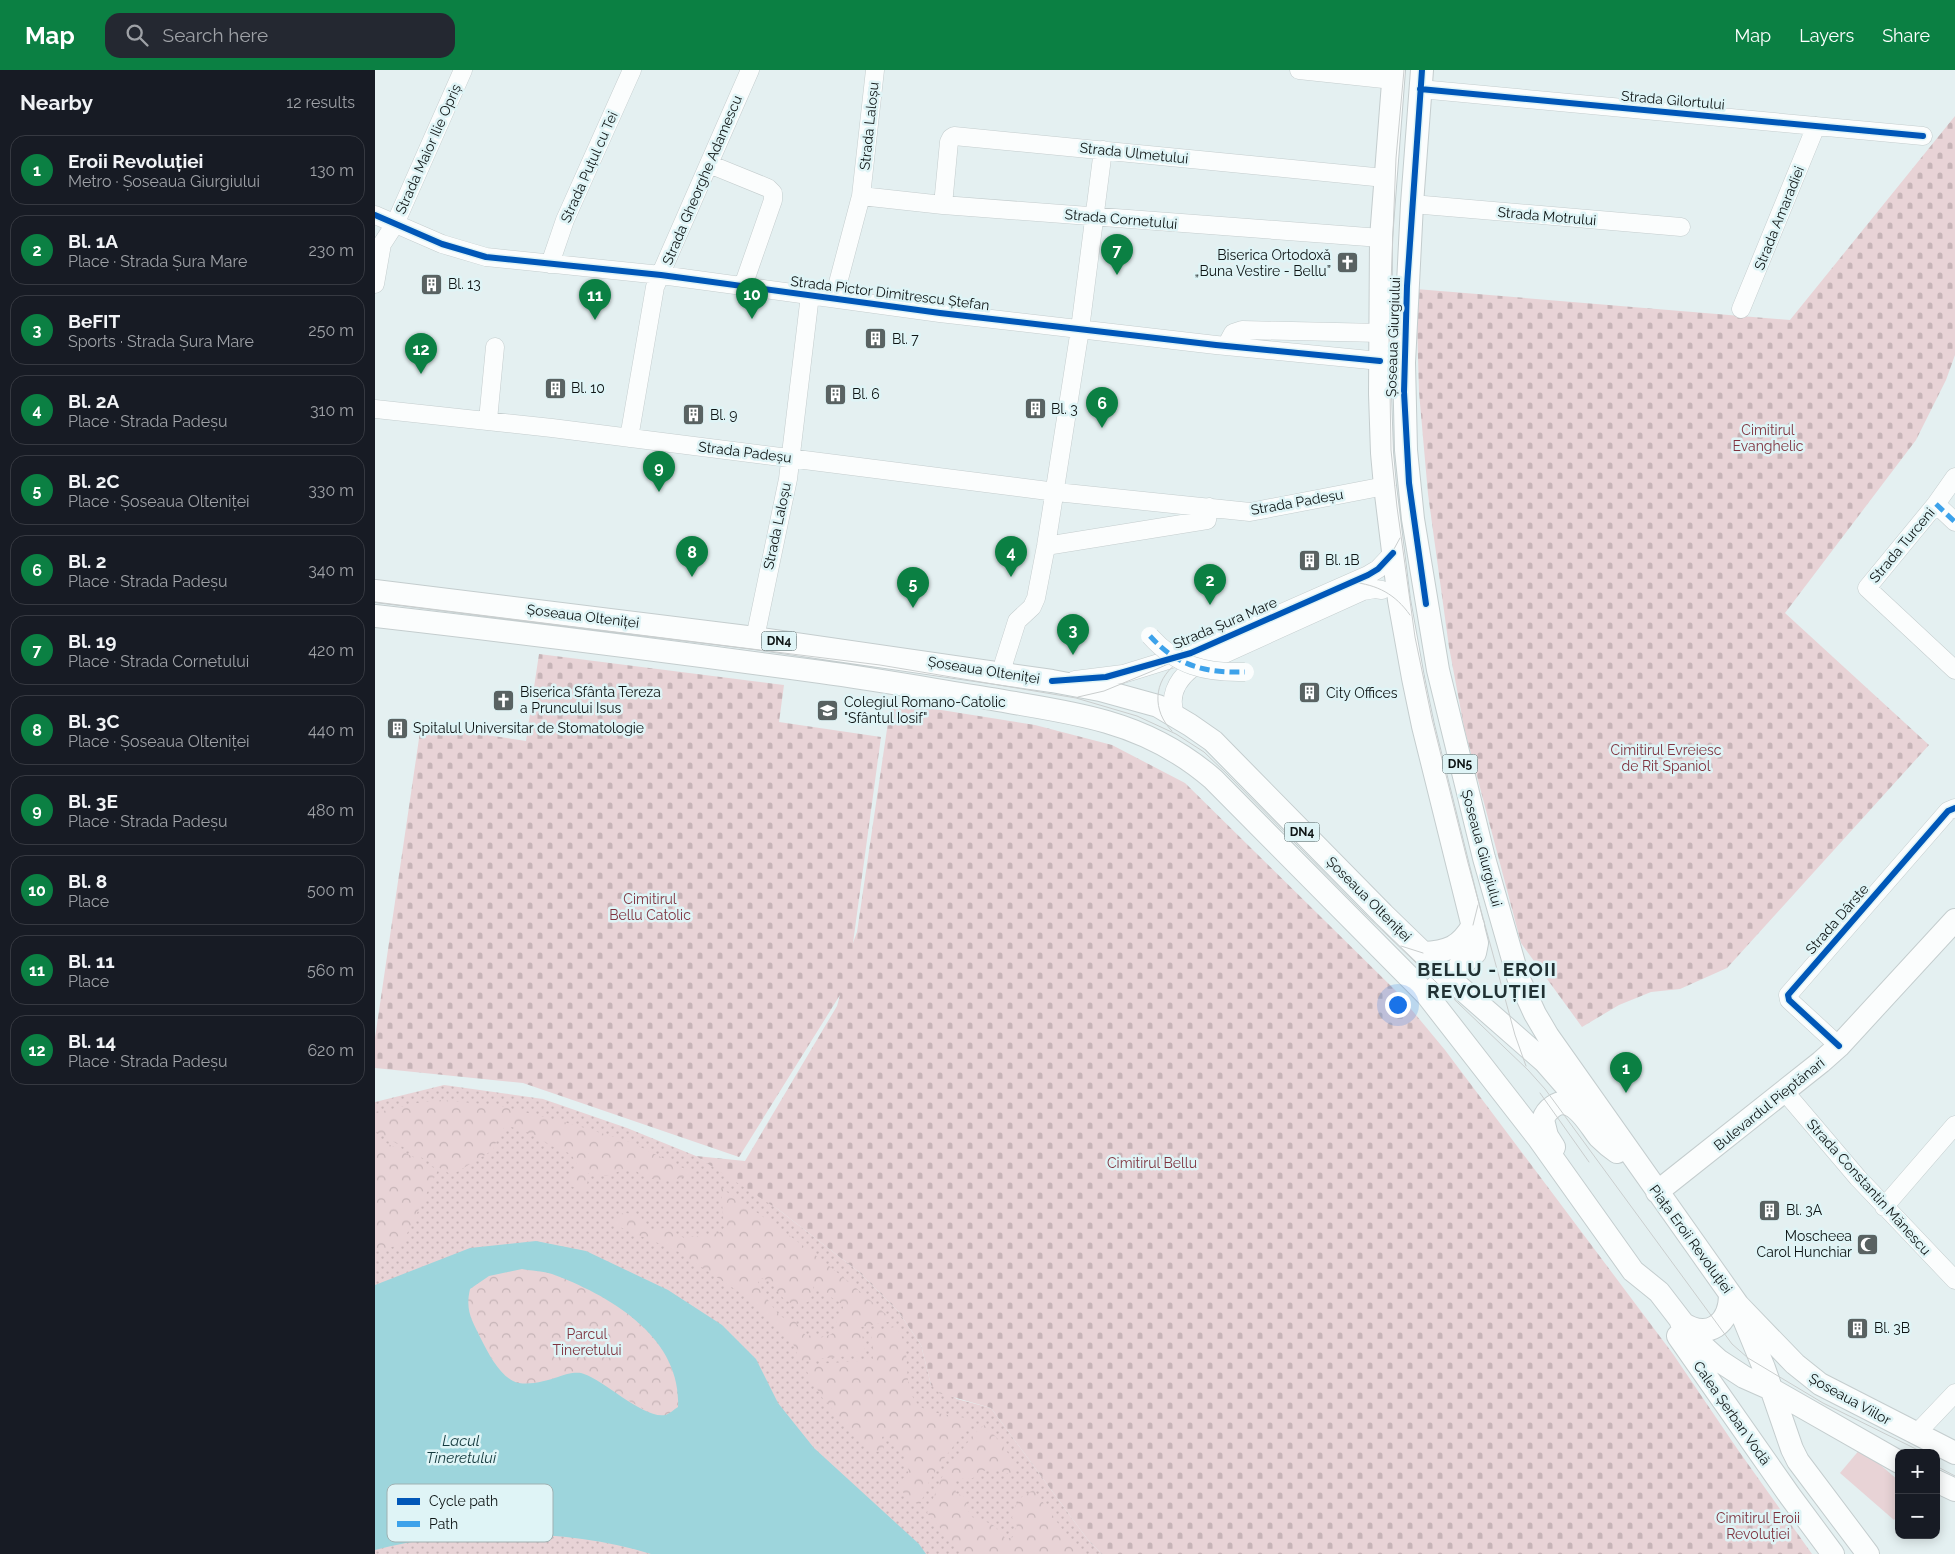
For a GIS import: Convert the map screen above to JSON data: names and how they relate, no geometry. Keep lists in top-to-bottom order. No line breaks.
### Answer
{"streets":{"main road":["Șoseaua Giurgiului","Șoseaua Olteniței","DN4","DN5","Bulevardul Pieptănari","Piața Eroii Revoluției","Șoseaua Viilor","Calea Șerban Vodă"],"street":["Strada Gilortului","Strada Laloșu","Strada Maior Ilie Opriș","Strada Ulmetului","Strada Puțul cu Tei","Strada Gheorghe Adamescu","Strada Motrului","Strada Amaradiei","Strada Cornetului","Strada Pictor Dimitrescu Ștefan","Strada Padeșu","Strada Turceni","Strada Șura Mare","Strada Dârste","Strada Constantin Mănescu"]},"crossings":[["Strada Gilortului","Strada Amaradiei"],["Strada Gilortului","Șoseaua Giurgiului"],["Strada Laloșu","Strada Cornetului"],["Strada Laloșu","Strada Pictor Dimitrescu Ștefan"],["Strada Laloșu","Strada Padeșu"],["Strada Laloșu","Șoseaua Olteniței"],["Strada Maior Ilie Opriș","Strada Pictor Dimitrescu Ștefan"],["Strada Ulmetului","Strada Cornetului"],["Strada Ulmetului","Șoseaua Giurgiului"],["Strada Puțul cu Tei","Strada Pictor Dimitrescu Ștefan"],["Strada Gheorghe Adamescu","Strada Pictor Dimitrescu Ștefan"],["Strada Gheorghe Adamescu","Strada Padeșu"],["Strada Motrului","Șoseaua Giurgiului"],["Strada Cornetului","Șoseaua Giurgiului"],["Strada Pictor Dimitrescu Ștefan","Șoseaua Giurgiului"],["Șoseaua Giurgiului","Strada Padeșu"],["Șoseaua Giurgiului","Șoseaua Olteniței"],["Șoseaua Giurgiului","Strada Șura Mare"],["Șoseaua Giurgiului","Piața Eroii Revoluției"],["Șoseaua Olteniței","Strada Șura Mare"],["Șoseaua Olteniței","Piața Eroii Revoluției"],["Strada Dârste","Bulevardul Pieptănari"],["Bulevardul Pieptănari","Strada Constantin Mănescu"],["Bulevardul Pieptănari","Piața Eroii Revoluției"],["Piața Eroii Revoluției","Șoseaua Viilor"],["Piața Eroii Revoluției","Calea Șerban Vodă"],["Șoseaua Viilor","Calea Șerban Vodă"]],"districts":["BELLU - EROII REVOLUȚIEI"],"water":["Lacul Tineretului"],"parks":["Cimitirul Evanghelic","Cimitirul Evreiesc de Rit Spaniol","Cimitirul Bellu Catolic","Cimitirul Bellu","Parcul Tineretului","Cimitirul Eroii Revoluției"],"places":{"church":["Biserica Ortodoxă „Buna Vestire - Bellu”","Biserica Sfânta Tereza a Pruncului Isus"],"building":["Bl. 13","Bl. 7","Bl. 10","Bl. 6","Bl. 3","Bl. 9","Bl. 1B","City Offices","Spitalul Universitar de Stomatologie","Bl. 3A","Bl. 3B"],"school or university":["Colegiul Romano-Catolic \"Sfântul Iosif\""],"mosque":["Moscheea Carol Hunchiar"]},"legend":["Cycle path","Path"],"page":{"header":"Map","search":"Search here","nav":["Map","Layers","Share"],"heading":["Nearby","12 results"],"list":[{"mark":"1","name":"Eroii Revoluției","note":"Metro · Șoseaua Giurgiului","value":"130 m"},{"mark":"2","name":"Bl. 1A","note":"Place · Strada Șura Mare","value":"230 m"},{"mark":"3","name":"BeFIT","note":"Sports · Strada Șura Mare","value":"250 m"},{"mark":"4","name":"Bl. 2A","note":"Place · Strada Padeșu","value":"310 m"},{"mark":"5","name":"Bl. 2C","note":"Place · Șoseaua Olteniței","value":"330 m"},{"mark":"6","name":"Bl. 2","note":"Place · Strada Padeșu","value":"340 m"},{"mark":"7","name":"Bl. 19","note":"Place · Strada Cornetului","value":"420 m"},{"mark":"8","name":"Bl. 3C","note":"Place · Șoseaua Olteniței","value":"440 m"},{"mark":"9","name":"Bl. 3E","note":"Place · Strada Padeșu","value":"480 m"},{"mark":"10","name":"Bl. 8","note":"Place","value":"500 m"},{"mark":"11","name":"Bl. 11","note":"Place","value":"560 m"},{"mark":"12","name":"Bl. 14","note":"Place · Strada Padeșu","value":"620 m"}],"pins":["7","10","11","12","6","9","4","8","2","5","3","1"],"map_buttons":["+","−"]}}
